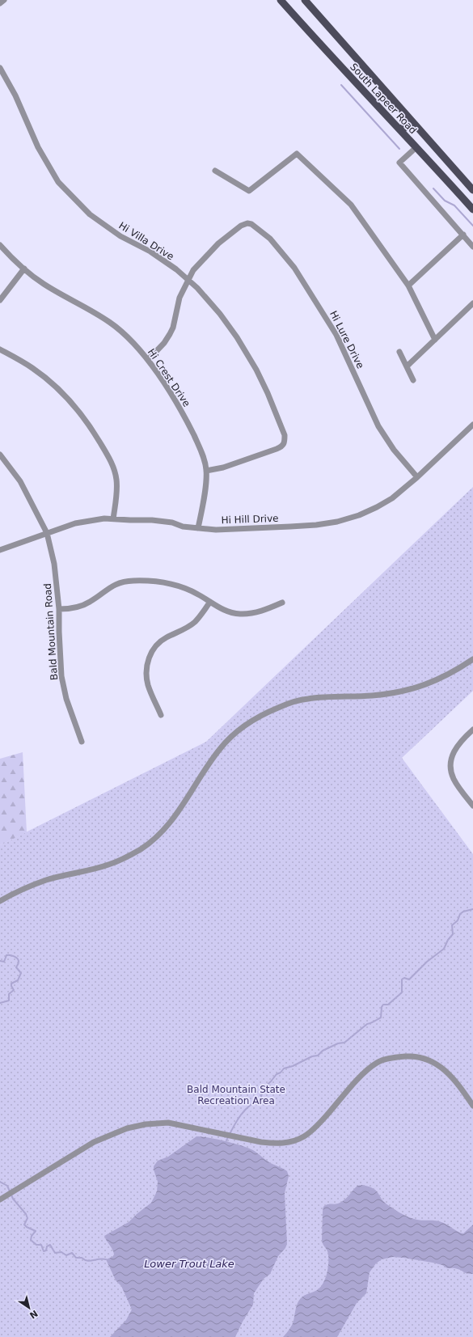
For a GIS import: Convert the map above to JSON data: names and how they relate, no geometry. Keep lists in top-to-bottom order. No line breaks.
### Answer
{"streets":{"main road":["South Lapeer Road"],"street":["Hi Villa Drive","Hi Lure Drive","Hi Crest Drive","Hi Hill Drive","Bald Mountain Road"]},"crossings":[["Hi Villa Drive","Hi Lure Drive"],["Hi Villa Drive","Hi Crest Drive"],["Hi Lure Drive","Hi Hill Drive"],["Hi Crest Drive","Hi Hill Drive"],["Hi Hill Drive","Bald Mountain Road"]],"water":["Lower Trout Lake"],"parks":["Bald Mountain State Recreation Area"],"north":"bottom right"}
